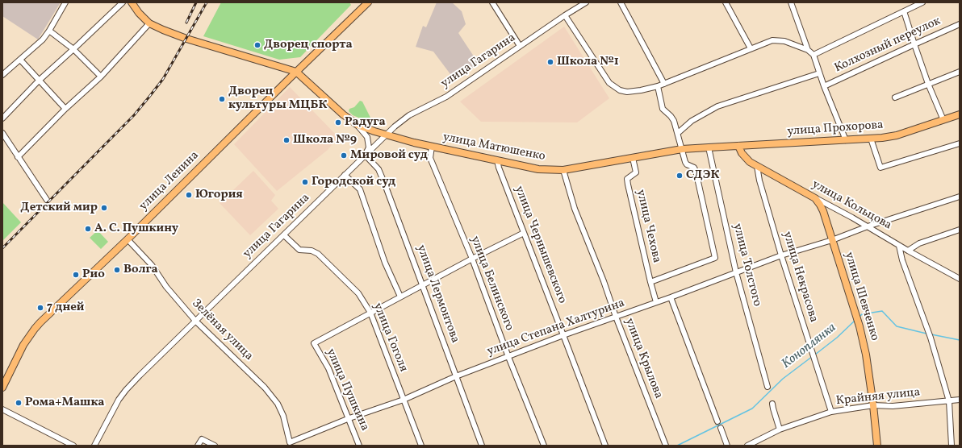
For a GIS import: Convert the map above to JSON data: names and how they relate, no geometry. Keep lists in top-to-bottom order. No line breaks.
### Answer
{"streets":{"main road":["улица Прохорова","улица Матюшенко","улица Ленина","улица Кольцова","улица Шевченко"],"street":["Колхозный переулок","улица Гагарина","улица Чехова","улица Чернышевского","улица Толстого","улица Некрасова","улица Белинского","улица Лермонтова","улица Степана Халтурина","Зелёная улица","улица Гоголя","улица Крылова","улица Пушкина","Крайняя улица"]},"crossings":[["улица Гагарина","улица Матюшенко"],["улица Гагарина","улица Лермонтова"],["улица Гагарина","Зелёная улица"],["улица Гагарина","улица Гоголя"],["улица Прохорова","улица Матюшенко"],["улица Прохорова","улица Кольцова"],["улица Прохорова","улица Толстого"],["улица Матюшенко","улица Ленина"],["улица Матюшенко","улица Чехова"],["улица Матюшенко","улица Чернышевского"],["улица Матюшенко","улица Толстого"],["улица Матюшенко","улица Белинского"],["улица Матюшенко","улица Крылова"],["улица Ленина","Зелёная улица"],["улица Кольцова","улица Некрасова"],["улица Кольцова","улица Шевченко"],["улица Кольцова","улица Степана Халтурина"],["улица Чехова","улица Степана Халтурина"],["улица Чернышевского","улица Степана Халтурина"],["улица Толстого","улица Степана Халтурина"],["улица Некрасова","улица Степана Халтурина"],["улица Некрасова","Крайняя улица"],["улица Белинского","улица Степана Халтурина"],["улица Лермонтова","улица Степана Халтурина"],["улица Шевченко","улица Степана Халтурина"],["улица Шевченко","Крайняя улица"],["улица Степана Халтурина","Зелёная улица"],["улица Степана Халтурина","улица Гоголя"],["улица Степана Халтурина","улица Крылова"],["улица Степана Халтурина","улица Пушкина"],["улица Гоголя","улица Пушкина"]],"water":["Коноплянка"],"places":["Дворец спорта","Школа №1","Дворец культуры МЦБК","Радуга","Школа №9","Мировой суд","СДЭК","Городской суд","Югория","Детский мир","А. С. Пушкину","Волга","Рио","7 дней","Рома+Машка"]}
